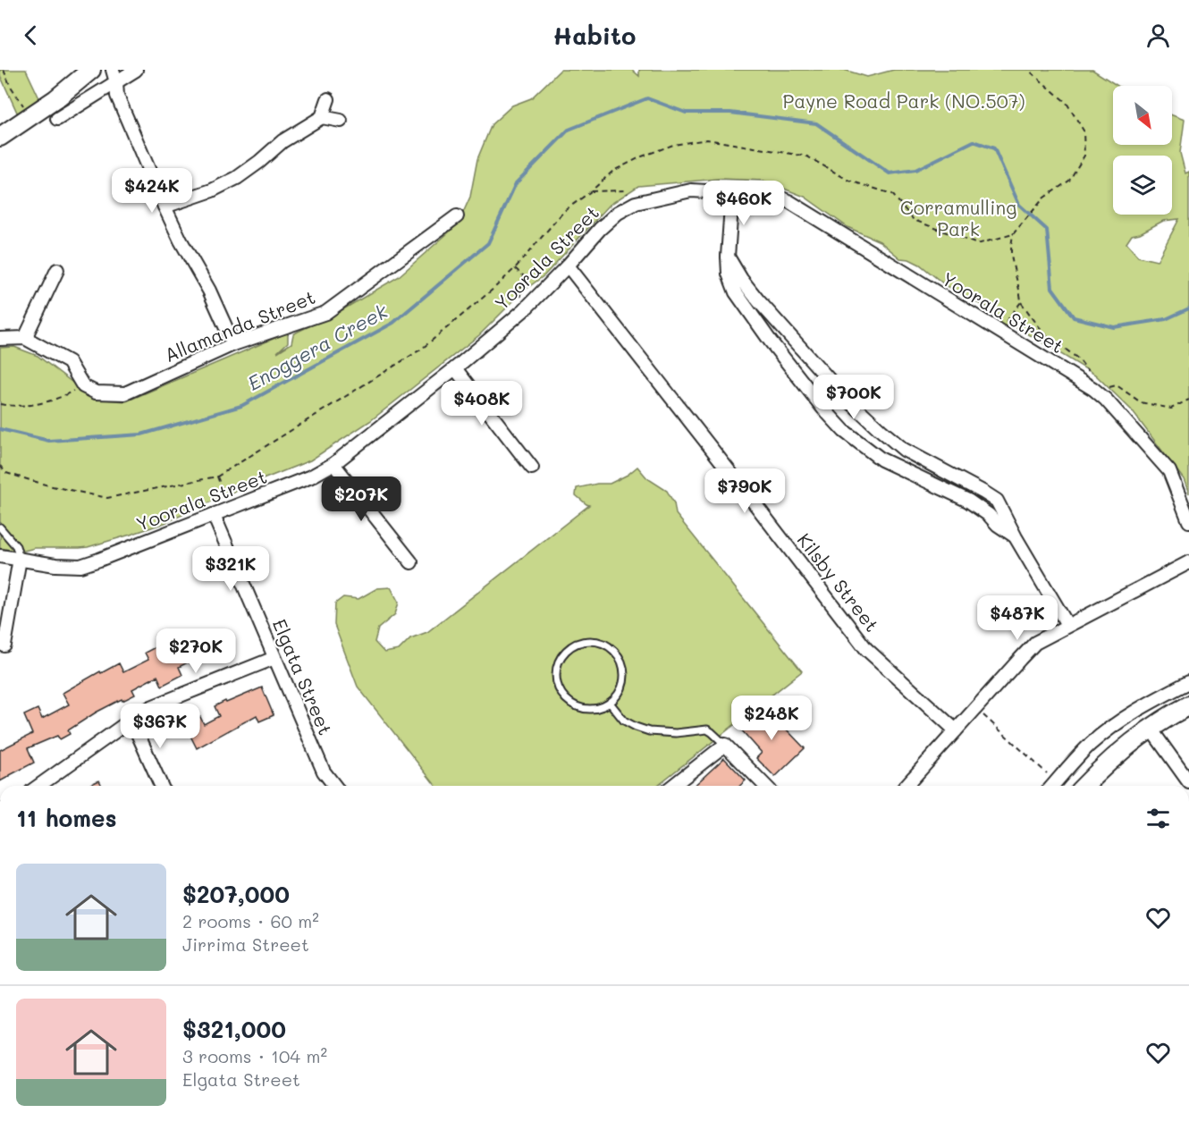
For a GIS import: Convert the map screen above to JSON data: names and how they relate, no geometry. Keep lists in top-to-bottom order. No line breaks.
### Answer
{"streets":{"street":["Yoorala Street","Allamanda Street","Kilsby Street","Elgata Street"]},"crossings":[["Yoorala Street","Kilsby Street"],["Yoorala Street","Elgata Street"]],"water":["Enoggera Creek"],"parks":["Payne Road Park (NO.507)","Corramulling Park"],"north":"bottom right","page":{"header":"Habito","price":["$424K","$460K","$700K","$408K","$790K","$207K","$321K","$487K","$270K","$248K","$367K"],"heading":"11 homes","list":[{"name":"$207,000","note":"2 rooms · 60 m² · Jirrima Street"},{"name":"$321,000","note":"3 rooms · 104 m² · Elgata Street"}]}}
